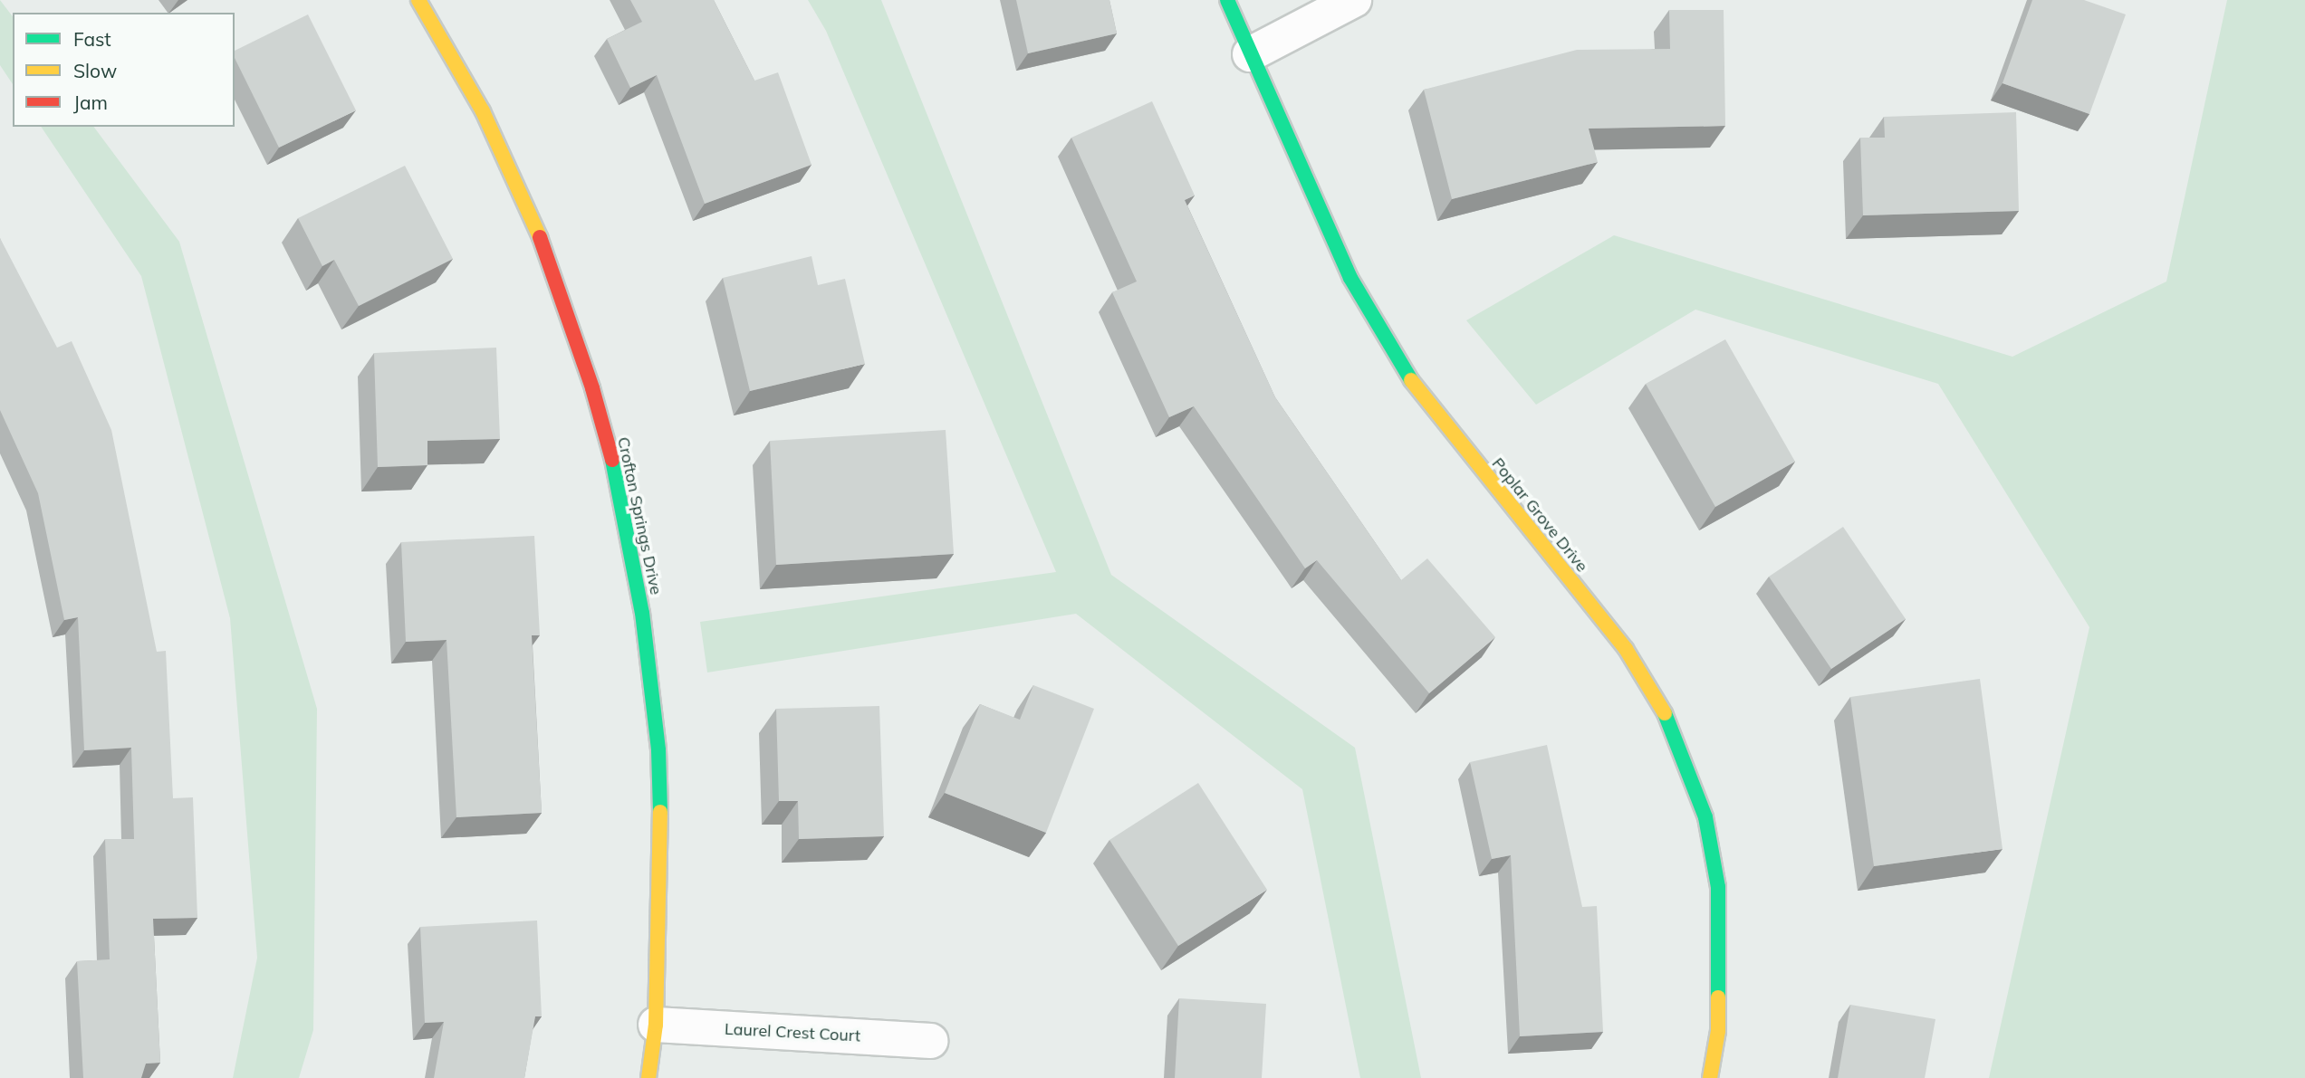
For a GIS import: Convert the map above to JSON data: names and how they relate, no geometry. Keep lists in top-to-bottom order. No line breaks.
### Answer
{"streets":{"street":["Poplar Grove Drive","Crofton Springs Drive","Laurel Crest Court"]},"crossings":[["Crofton Springs Drive","Laurel Crest Court"]],"legend":["Fast","Slow","Jam"]}
